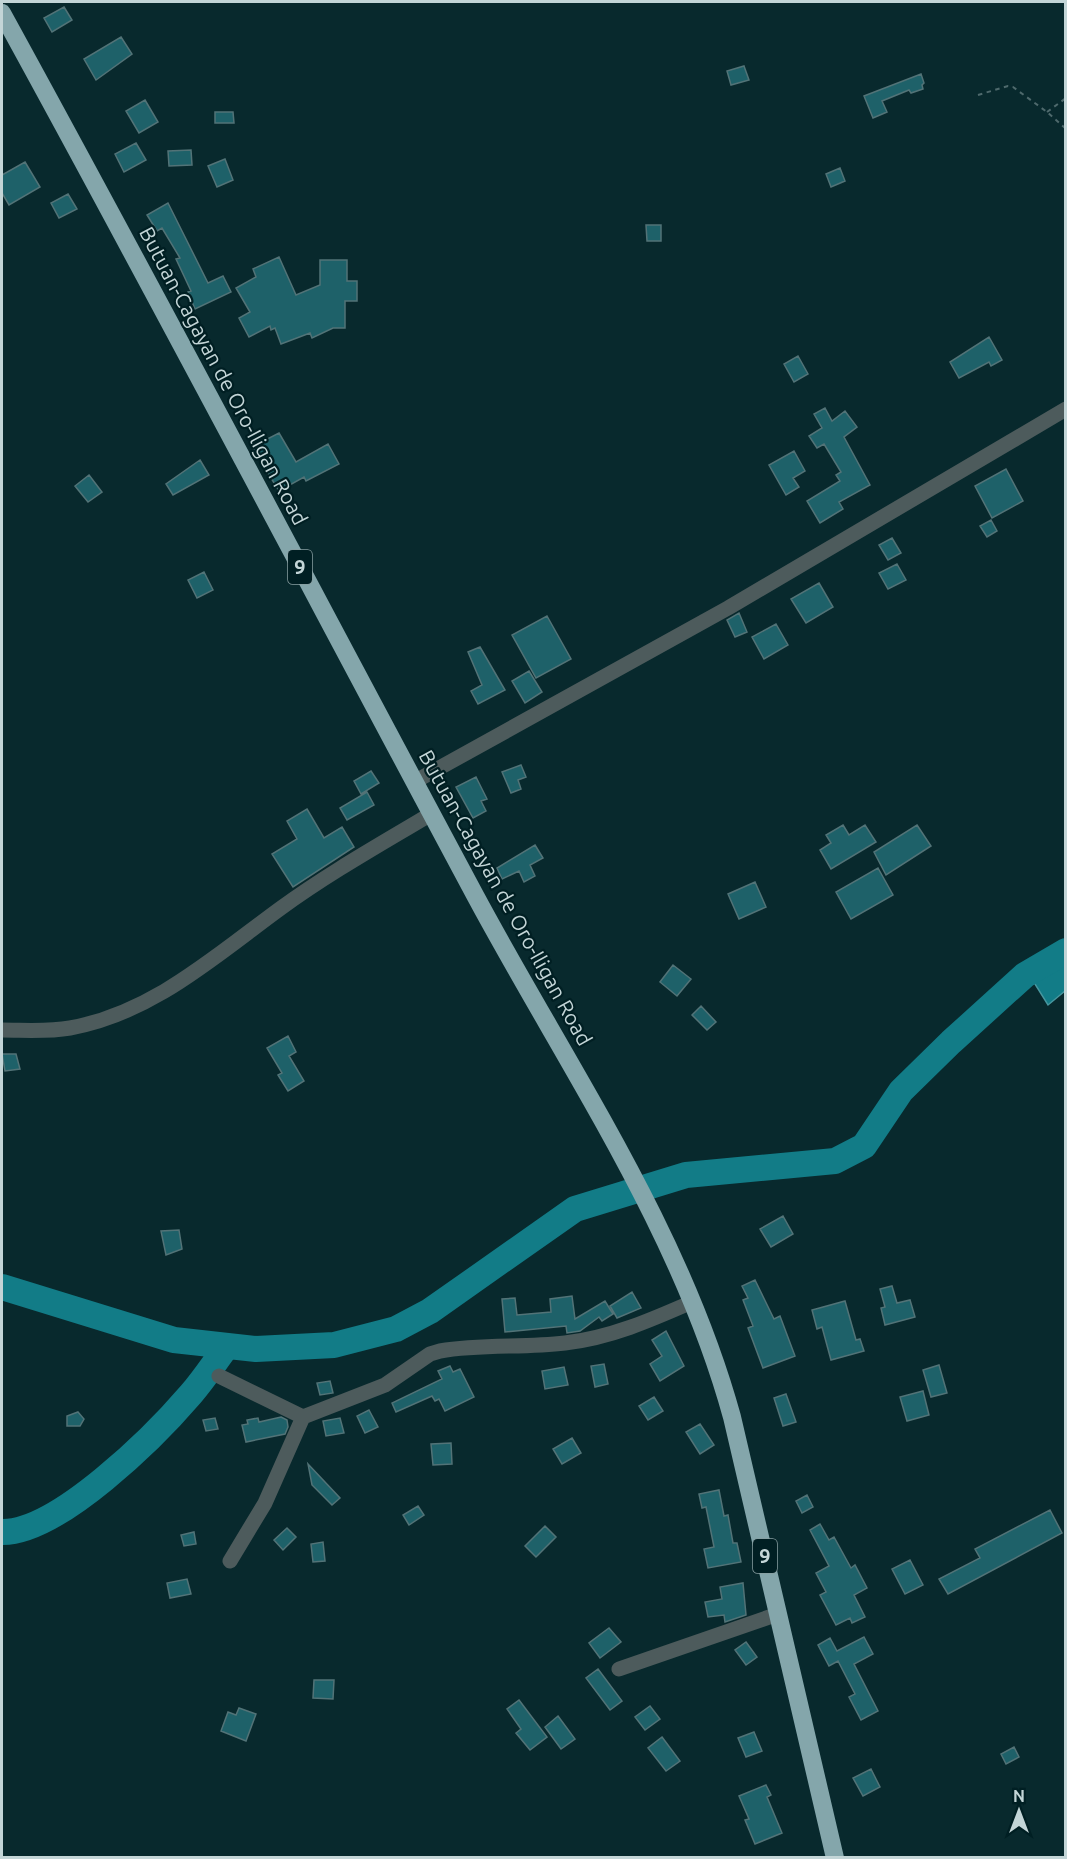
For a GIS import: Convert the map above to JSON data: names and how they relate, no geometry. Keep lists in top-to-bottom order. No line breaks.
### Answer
{"streets":{"highway":["Butuan-Cagayan de Oro-Iligan Road","9"]},"north":"top"}
